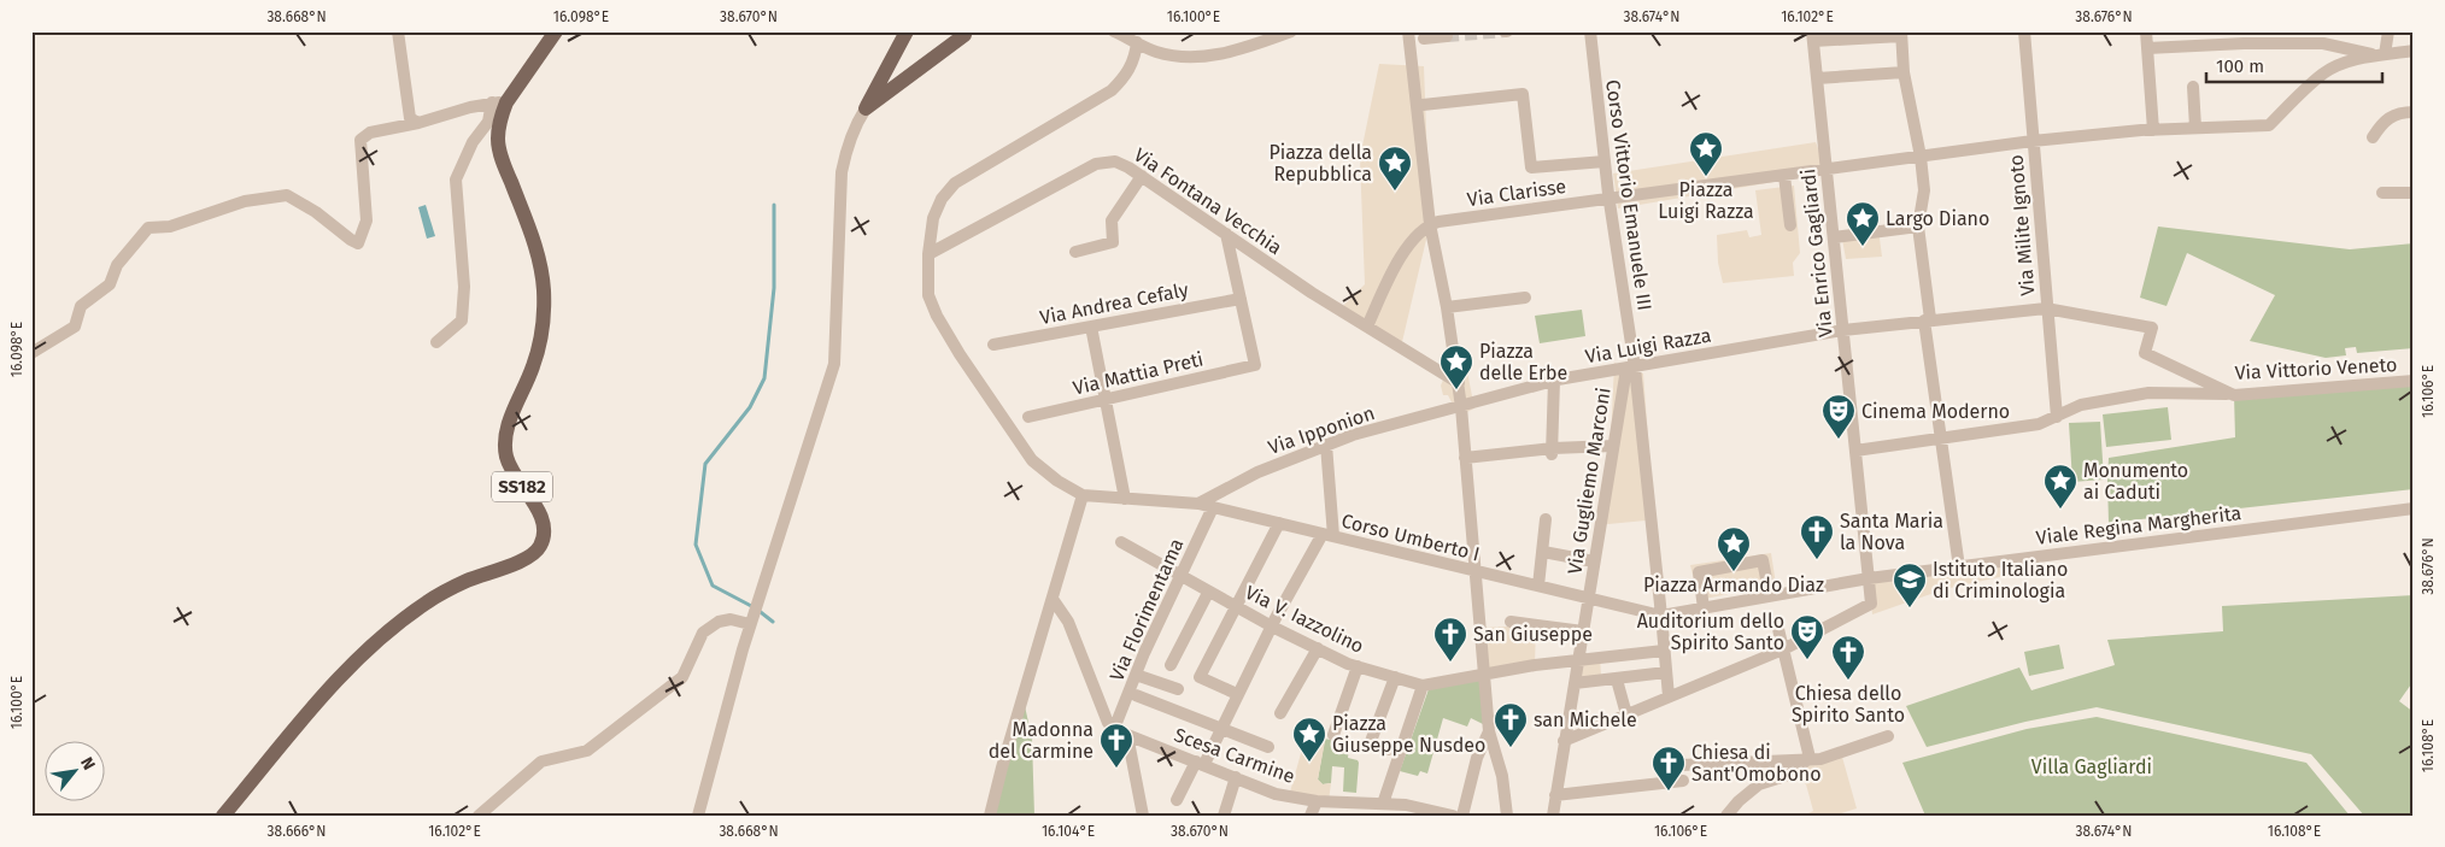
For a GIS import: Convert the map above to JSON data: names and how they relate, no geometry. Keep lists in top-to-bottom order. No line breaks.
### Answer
{"streets":{"main road":["SS182"],"street":["Via Clarisse","Corso Vittorio Emanuele III","Via Fontana Vecchia","Via Milite Ignoto","Via Enrico Gagliardi","Via Andrea Cefaly","Via Luigi Razza","Via Vittorio Veneto","Via Mattia Preti","Via Ipponion","Via Gugliemo Marconi","Viale Regina Margherita","Corso Umberto I","Via Florimentama","Via V. Iazzolino","Scesa Carmine"]},"crossings":[["Via Clarisse","Corso Vittorio Emanuele III"],["Via Clarisse","Via Milite Ignoto"],["Via Clarisse","Via Enrico Gagliardi"],["Corso Vittorio Emanuele III","Via Luigi Razza"],["Corso Vittorio Emanuele III","Via Gugliemo Marconi"],["Corso Vittorio Emanuele III","Corso Umberto I"],["Corso Vittorio Emanuele III","Via V. Iazzolino"],["Via Milite Ignoto","Via Luigi Razza"],["Via Milite Ignoto","Via Vittorio Veneto"],["Via Enrico Gagliardi","Via Luigi Razza"],["Via Enrico Gagliardi","Viale Regina Margherita"],["Via Enrico Gagliardi","Corso Umberto I"],["Via Andrea Cefaly","Via Mattia Preti"],["Via Luigi Razza","Via Vittorio Veneto"],["Via Luigi Razza","Via Ipponion"],["Via Luigi Razza","Via Gugliemo Marconi"],["Via Ipponion","Corso Umberto I"],["Via Gugliemo Marconi","Corso Umberto I"],["Via Gugliemo Marconi","Via V. Iazzolino"],["Viale Regina Margherita","Corso Umberto I"],["Corso Umberto I","Via Florimentama"],["Via Florimentama","Via V. Iazzolino"],["Via Florimentama","Scesa Carmine"]],"parks":["Villa Gagliardi"],"places":{"place":["Piazza Luigi Razza","Piazza della Repubblica","Largo Diano","Piazza delle Erbe","Monumento ai Caduti","Piazza Armando Diaz","Piazza Giuseppe Nusdeo"],"theatre":["Cinema Moderno","Auditorium dello Spirito Santo"],"church":["Santa Maria la Nova","San Giuseppe","Chiesa dello Spirito Santo","san Michele","Madonna del Carmine","Chiesa di Sant'Omobono"],"school or university":["Istituto Italiano di Criminologia"]},"scale_bar":"100 m","north":"top right","coordinates":["38.668°N","16.098°E","38.670°N","16.100°E","38.674°N","16.102°E","38.676°N","16.106°E","16.108°E","38.666°N","16.104°E"]}
